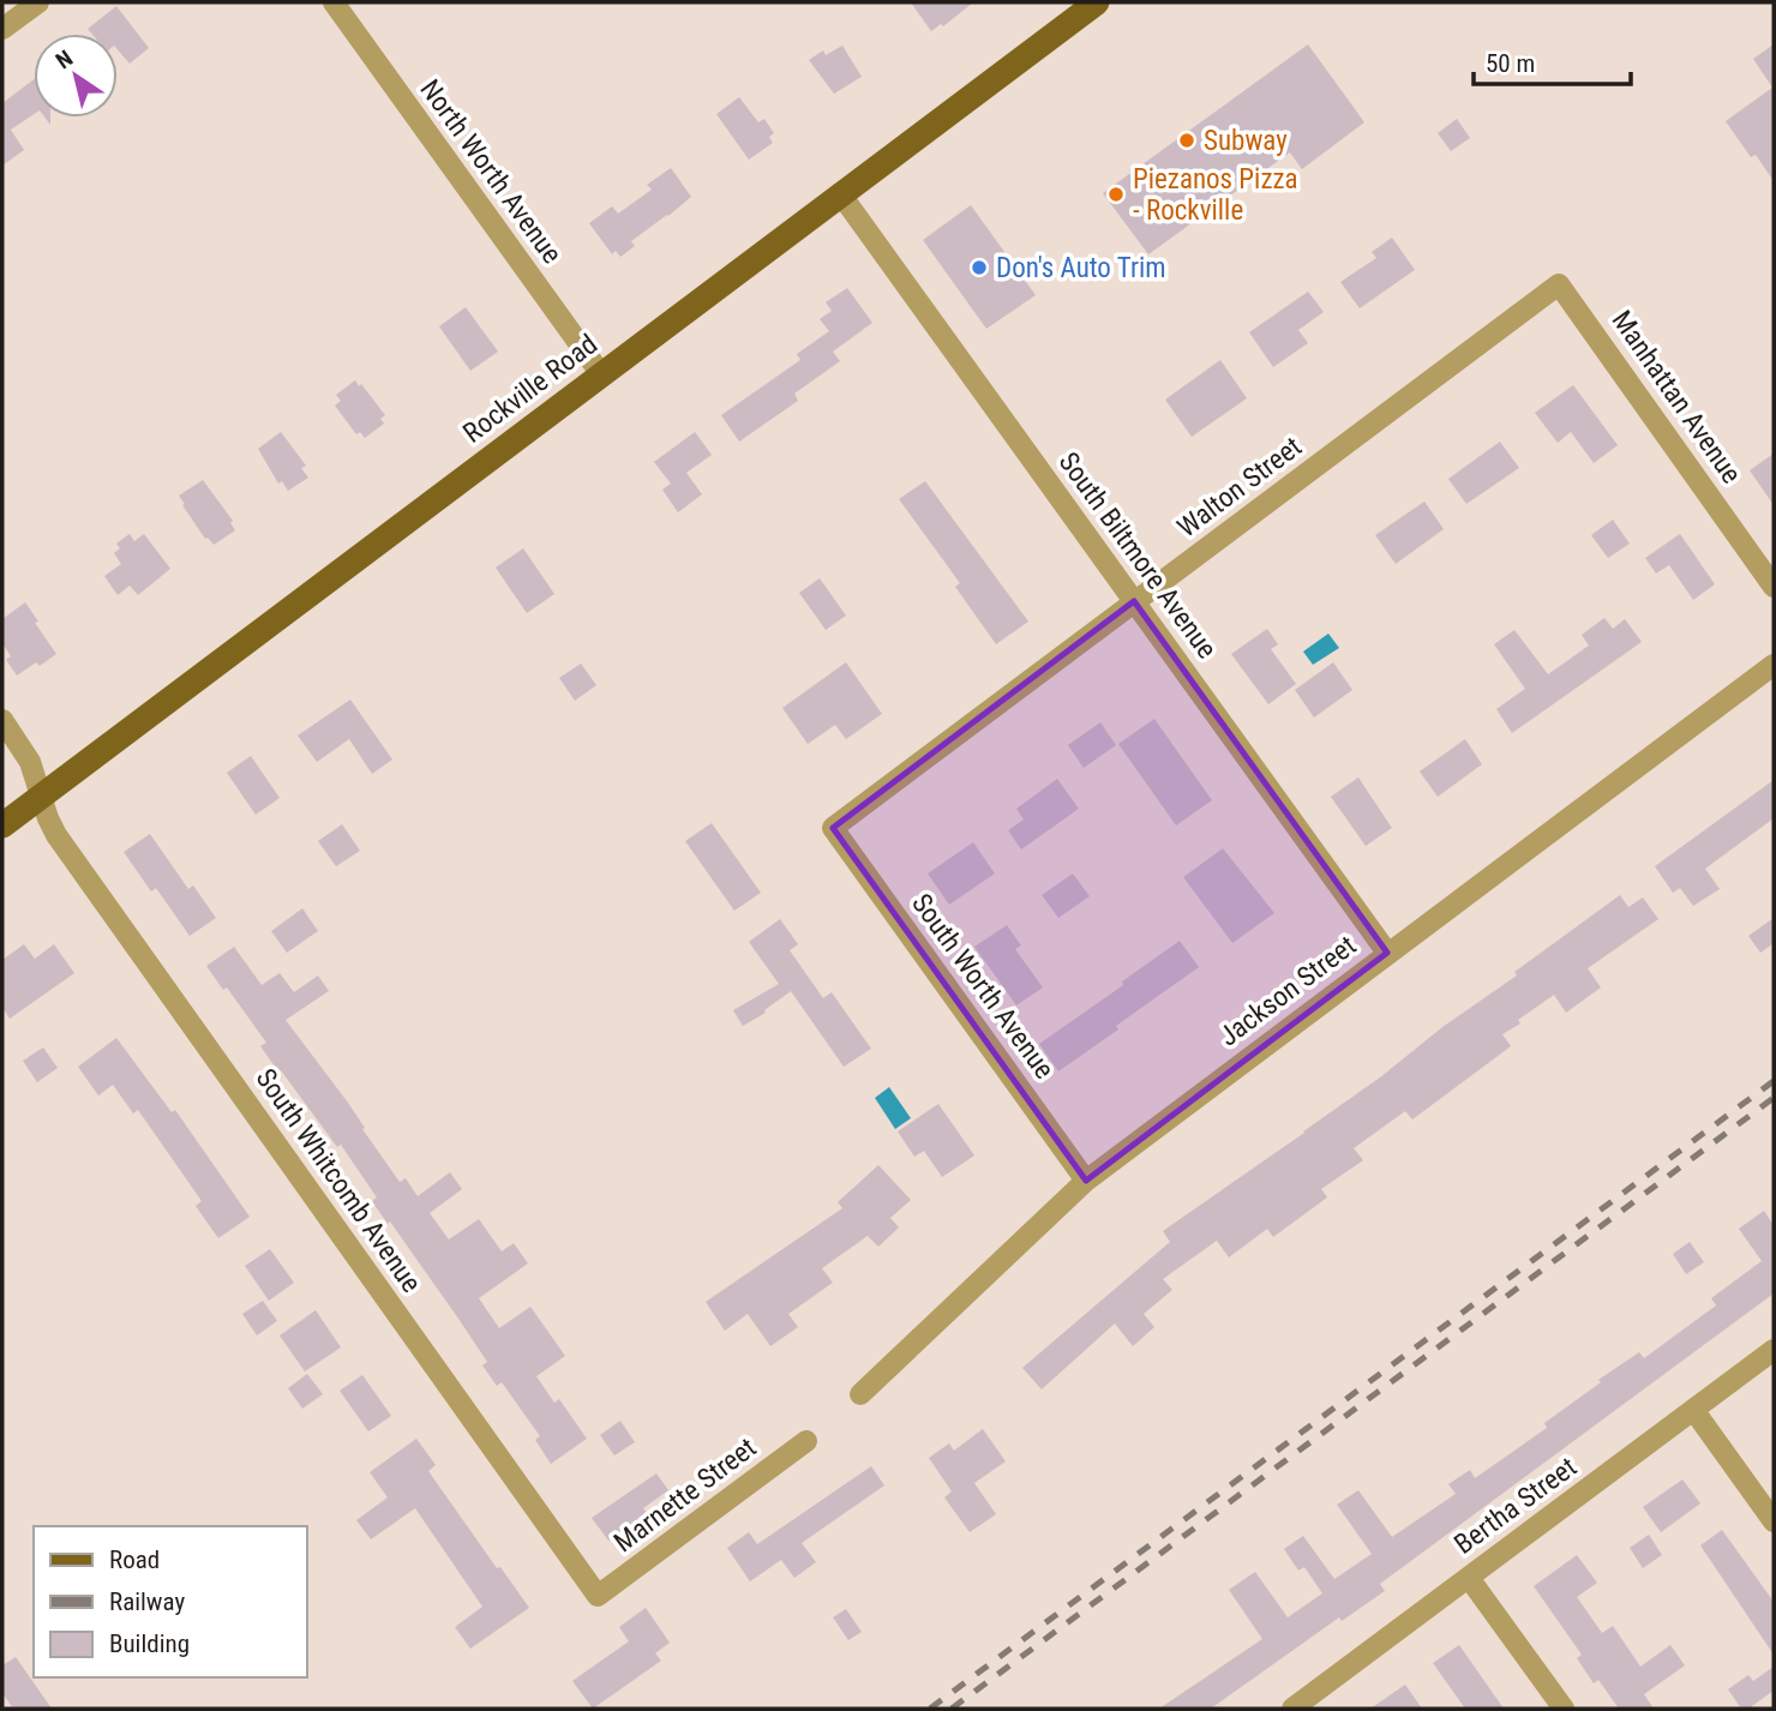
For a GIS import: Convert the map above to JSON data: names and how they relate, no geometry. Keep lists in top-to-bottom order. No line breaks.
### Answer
{"streets":{"main road":["Rockville Road"],"street":["North Worth Avenue","Manhattan Avenue","Walton Street","South Biltmore Avenue","South Worth Avenue","Jackson Street","South Whitcomb Avenue","Marnette Street","Bertha Street"]},"crossings":[["North Worth Avenue","Rockville Road"],["Rockville Road","South Biltmore Avenue"],["Rockville Road","South Whitcomb Avenue"],["Manhattan Avenue","Walton Street"],["Walton Street","South Biltmore Avenue"],["Walton Street","South Worth Avenue"],["South Biltmore Avenue","Jackson Street"],["South Worth Avenue","Jackson Street"],["South Whitcomb Avenue","Marnette Street"]],"places":["Subway","Piezanos Pizza - Rockville","Don's Auto Trim"],"legend":["Road","Railway","Building"],"scale_bar":"50 m","north":"top left"}
